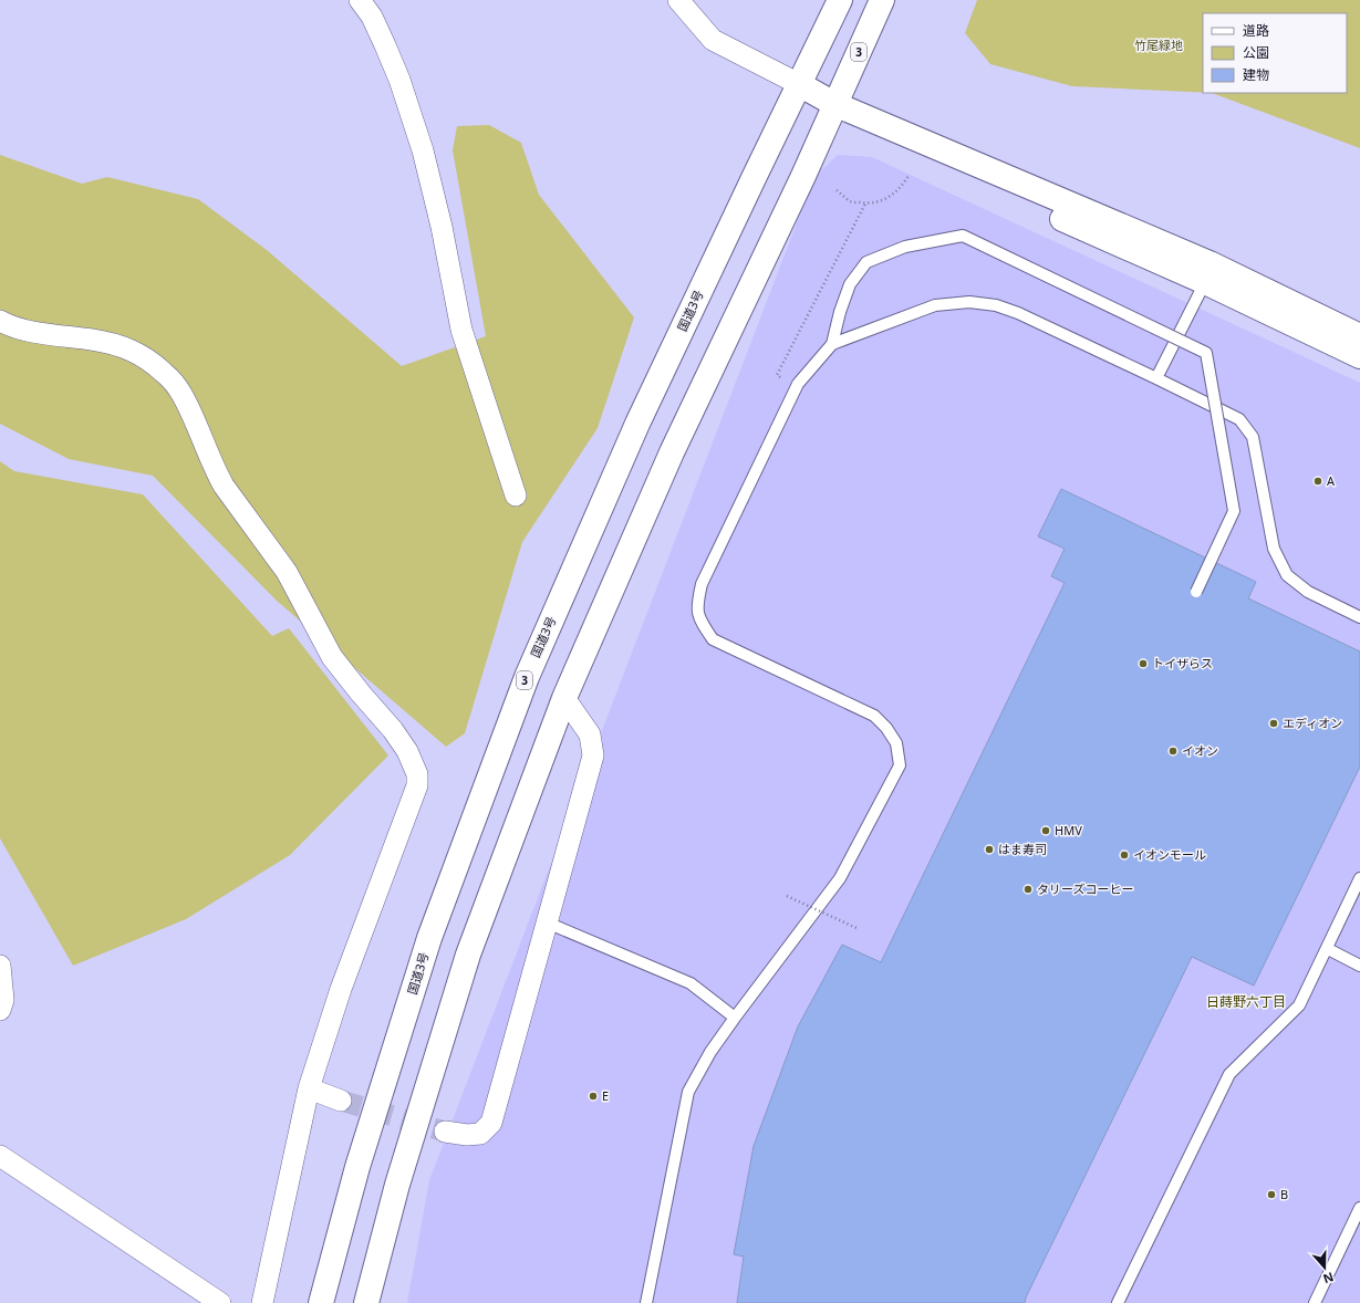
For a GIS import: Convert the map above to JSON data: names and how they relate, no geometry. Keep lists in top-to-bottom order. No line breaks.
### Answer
{"streets":{"main road":["3","国道3号"]},"districts":["日蒔野六丁目"],"parks":["竹尾緑地"],"places":["A","トイザらス","エディオン","イオン","HMV","はま寿司","イオンモール","タリーズコーヒー","E","B"],"legend":["道路","公園","建物"],"north":"bottom"}
